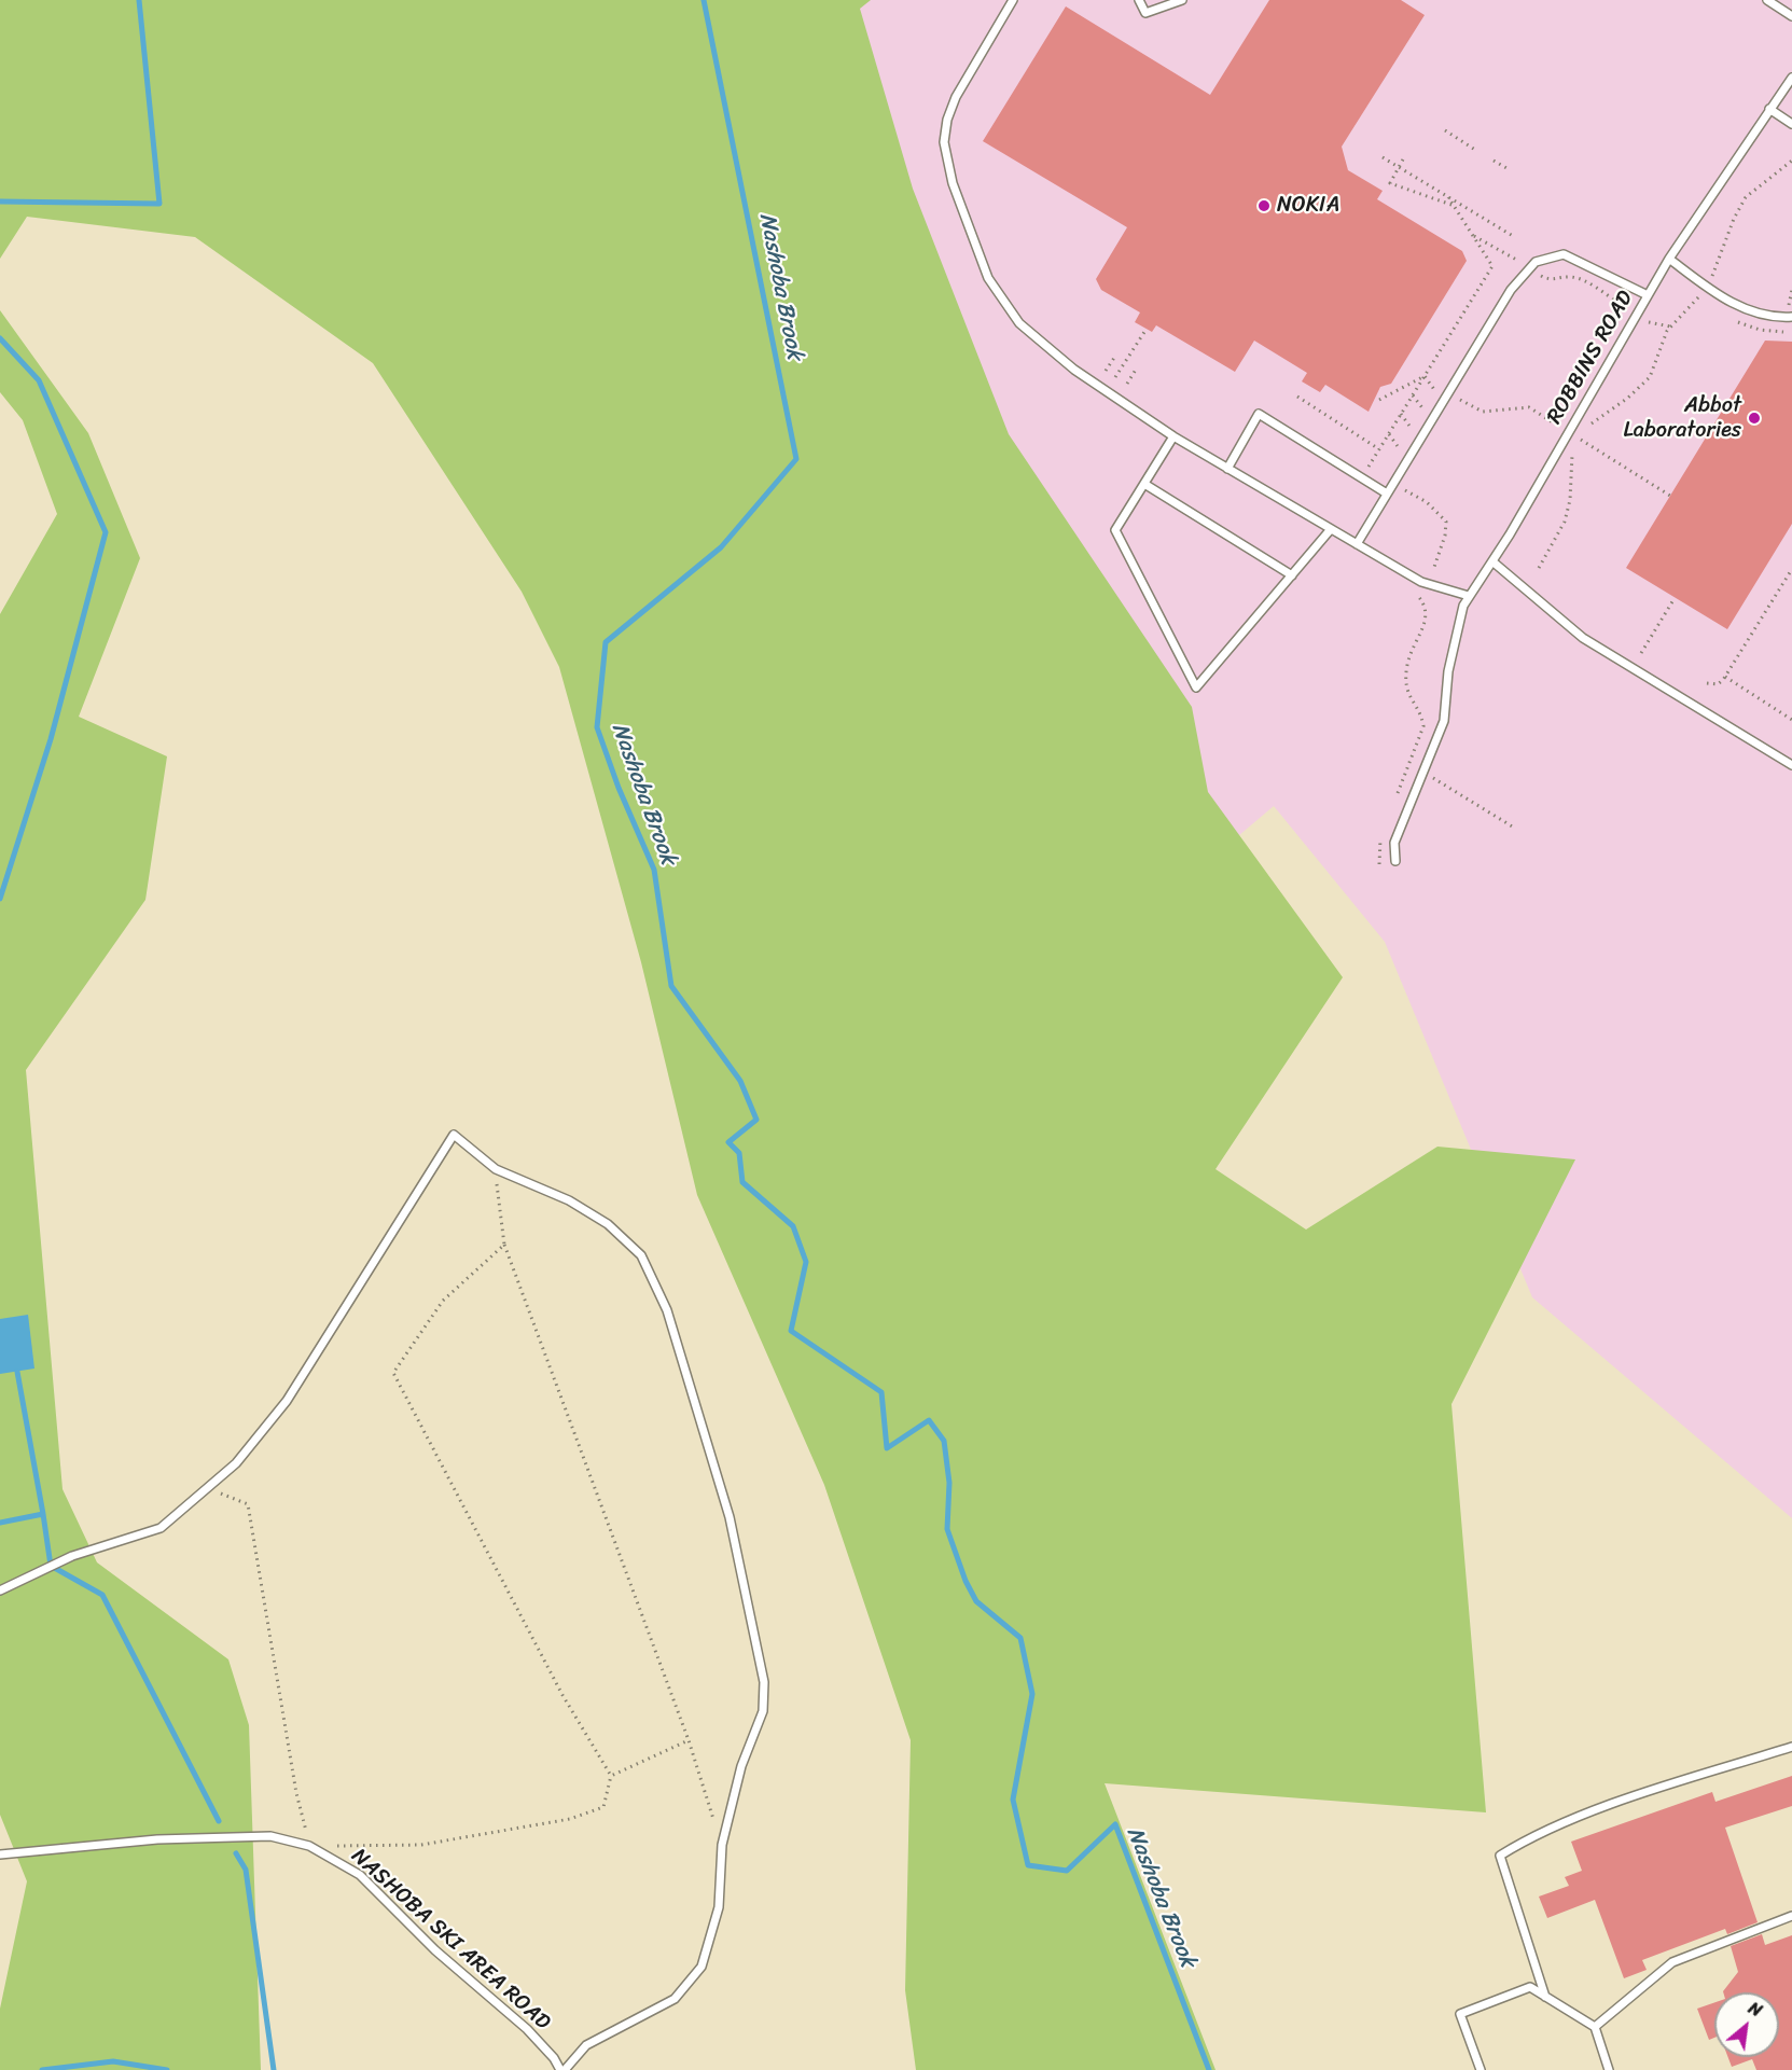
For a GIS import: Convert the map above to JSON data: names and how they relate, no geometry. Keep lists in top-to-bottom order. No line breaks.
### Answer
{"streets":{"lane":["ROBBINS ROAD","NASHOBA SKI AREA ROAD"]},"water":["Nashoba Brook"],"places":["NOKIA","Abbot Laboratories"],"north":"top right"}
